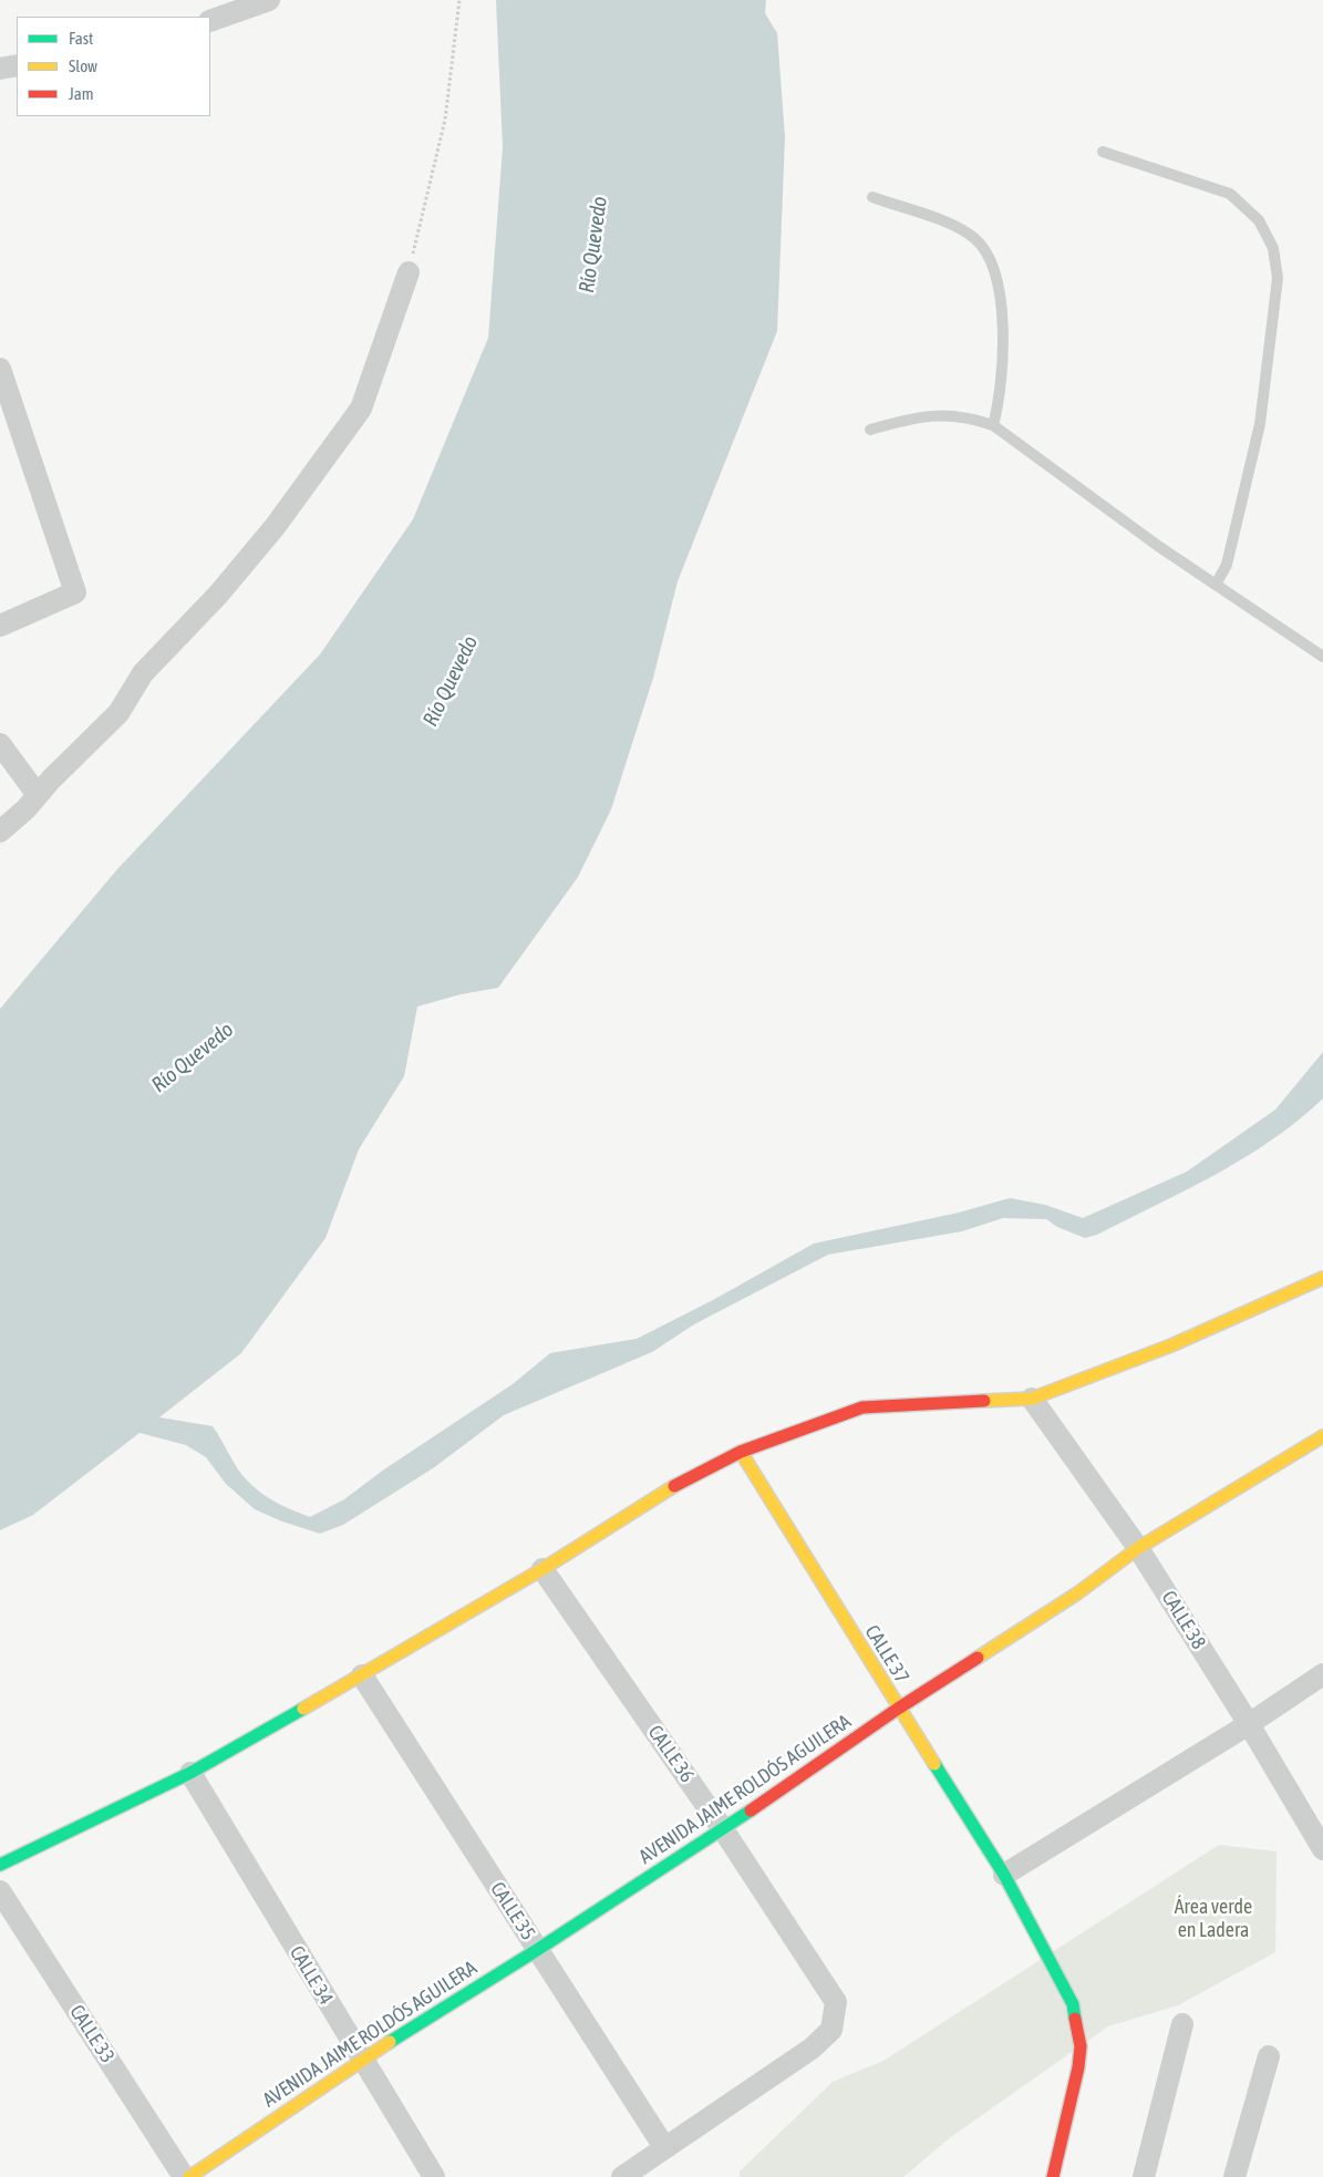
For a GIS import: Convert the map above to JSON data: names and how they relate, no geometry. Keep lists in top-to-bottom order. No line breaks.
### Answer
{"streets":{"street":["CALLE 38","CALLE 37","CALLE 36","AVENIDA JAIME ROLDÓS AGUILERA","CALLE 35","CALLE 34","CALLE 33"]},"crossings":[["CALLE 38","AVENIDA JAIME ROLDÓS AGUILERA"],["CALLE 37","AVENIDA JAIME ROLDÓS AGUILERA"],["CALLE 36","AVENIDA JAIME ROLDÓS AGUILERA"],["CALLE 36","CALLE 35"],["AVENIDA JAIME ROLDÓS AGUILERA","CALLE 35"],["AVENIDA JAIME ROLDÓS AGUILERA","CALLE 34"]],"water":["Río Quevedo"],"parks":["Área verde en Ladera"],"legend":["Fast","Slow","Jam"]}
